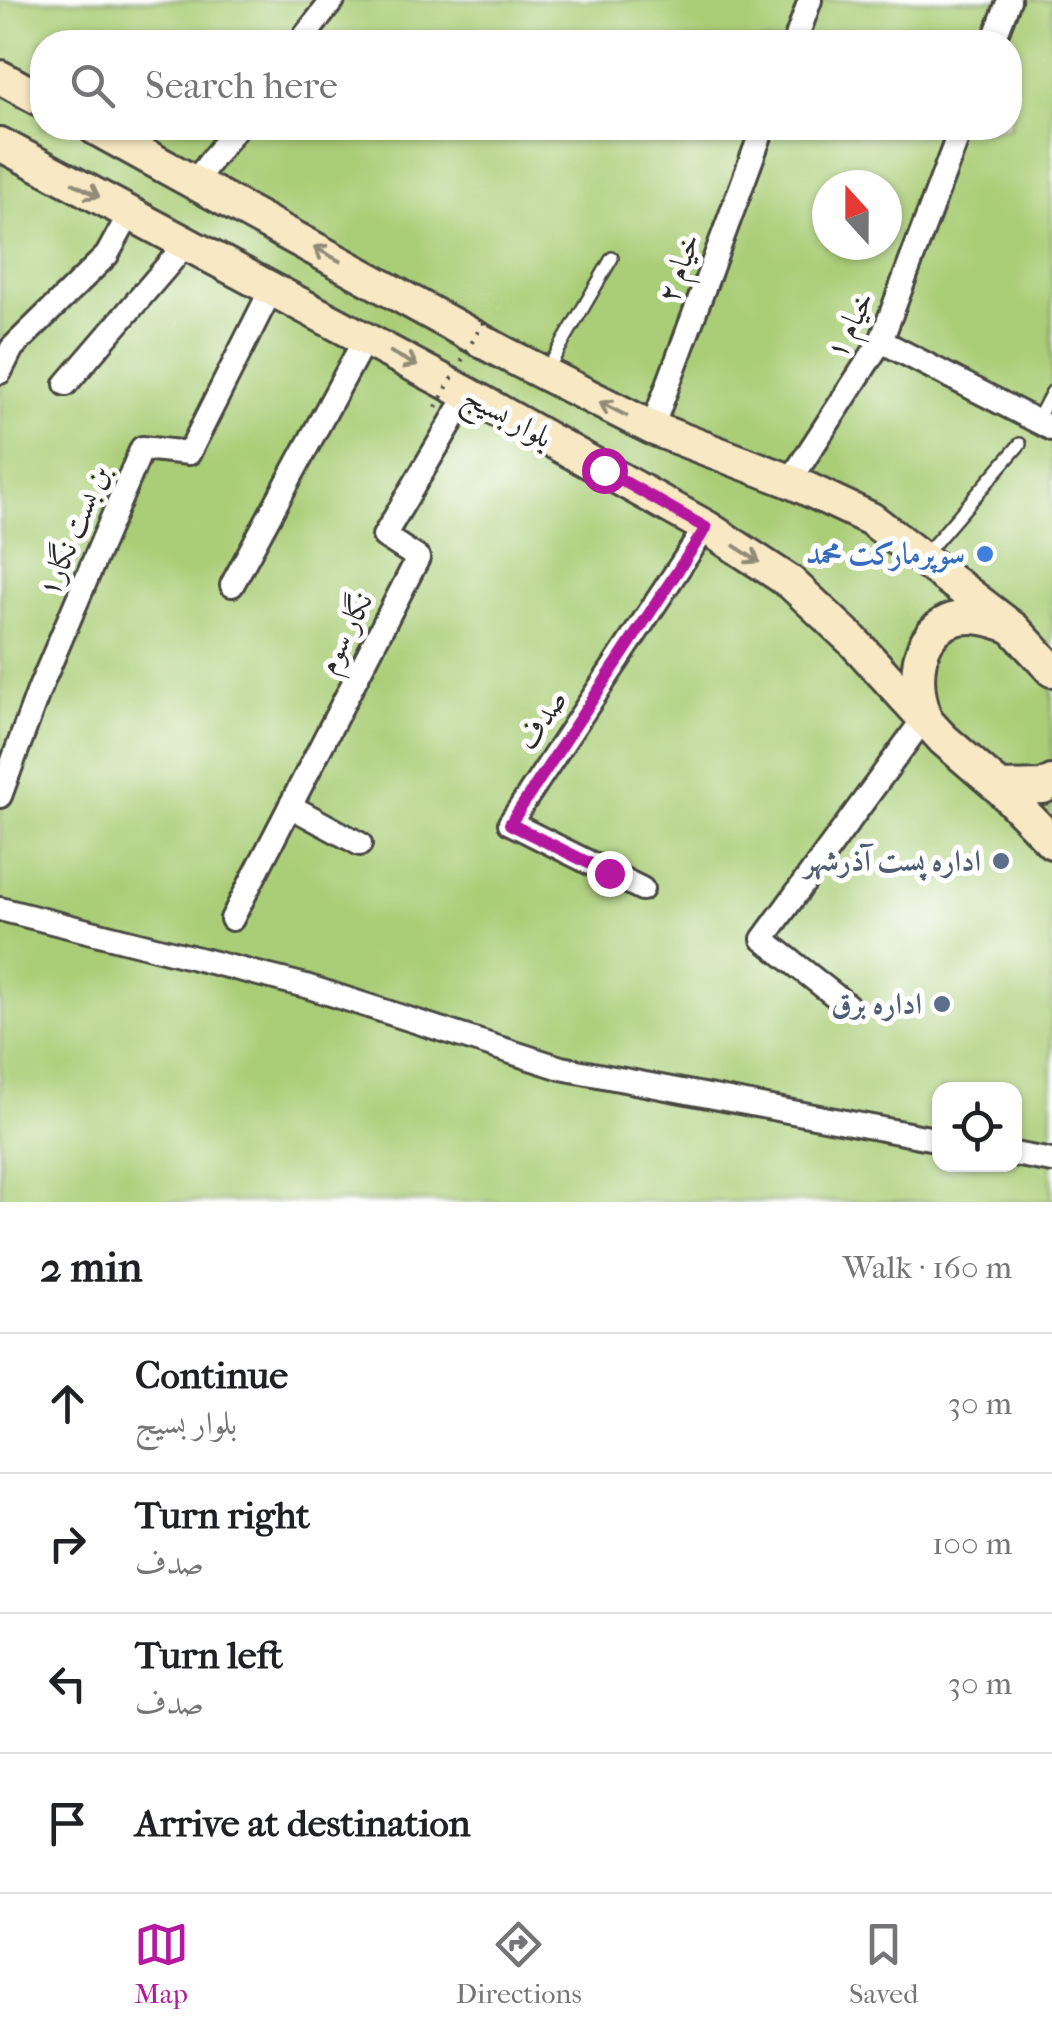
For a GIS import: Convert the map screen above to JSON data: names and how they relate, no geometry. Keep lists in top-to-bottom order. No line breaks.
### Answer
{"streets":{"main road":["بلوار بسیج"],"street":["خیام ۲","خیام ۱","بن بست نگار۱","نگار سوم","صدف"]},"crossings":[["خیام ۲","بلوار بسیج"],["خیام ۱","بلوار بسیج"],["بلوار بسیج","بن بست نگار۱"],["بلوار بسیج","نگار سوم"],["بلوار بسیج","صدف"]],"places":["سوپرمارکت محمد","اداره پست آذرشهر","اداره برق"],"north":"top","page":{"search":"Search here","heading":["2 min","Walk · 160 m"],"list":[["Continue","بلوار بسیج","30 m"],["Turn right","صدف","100 m"],["Turn left","صدف","30 m"],"Arrive at destination"],"nav":["Map","Directions","Saved"]}}
